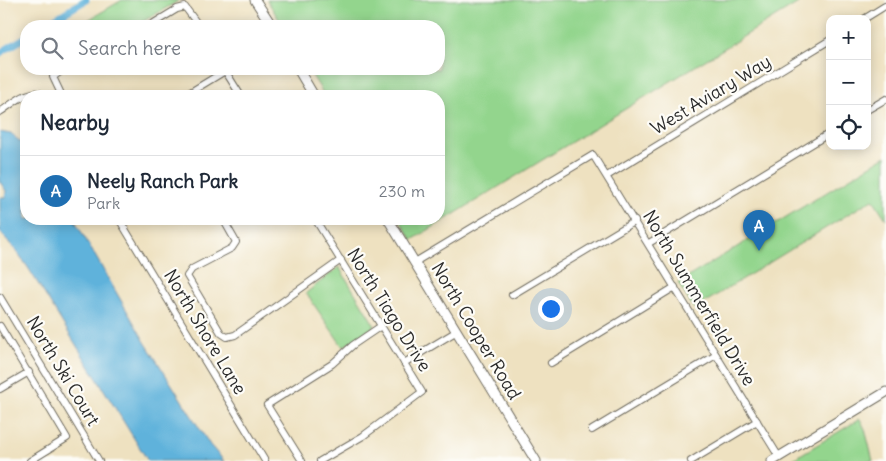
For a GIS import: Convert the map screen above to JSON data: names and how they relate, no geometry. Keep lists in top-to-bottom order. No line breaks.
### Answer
{"streets":{"main road":["North Cooper Road"],"street":["West Aviary Way","North Summerfield Drive","North Tiago Drive","North Shore Lane","North Ski Court"]},"crossings":[["West Aviary Way","North Summerfield Drive"],["North Summerfield Drive","North Cooper Road"]],"page":{"map_buttons":["+","−"],"search":"Search here","heading":"Nearby","list":[{"mark":"A","name":"Neely Ranch Park","note":"Park","value":"230 m"}],"pins":"A"}}
